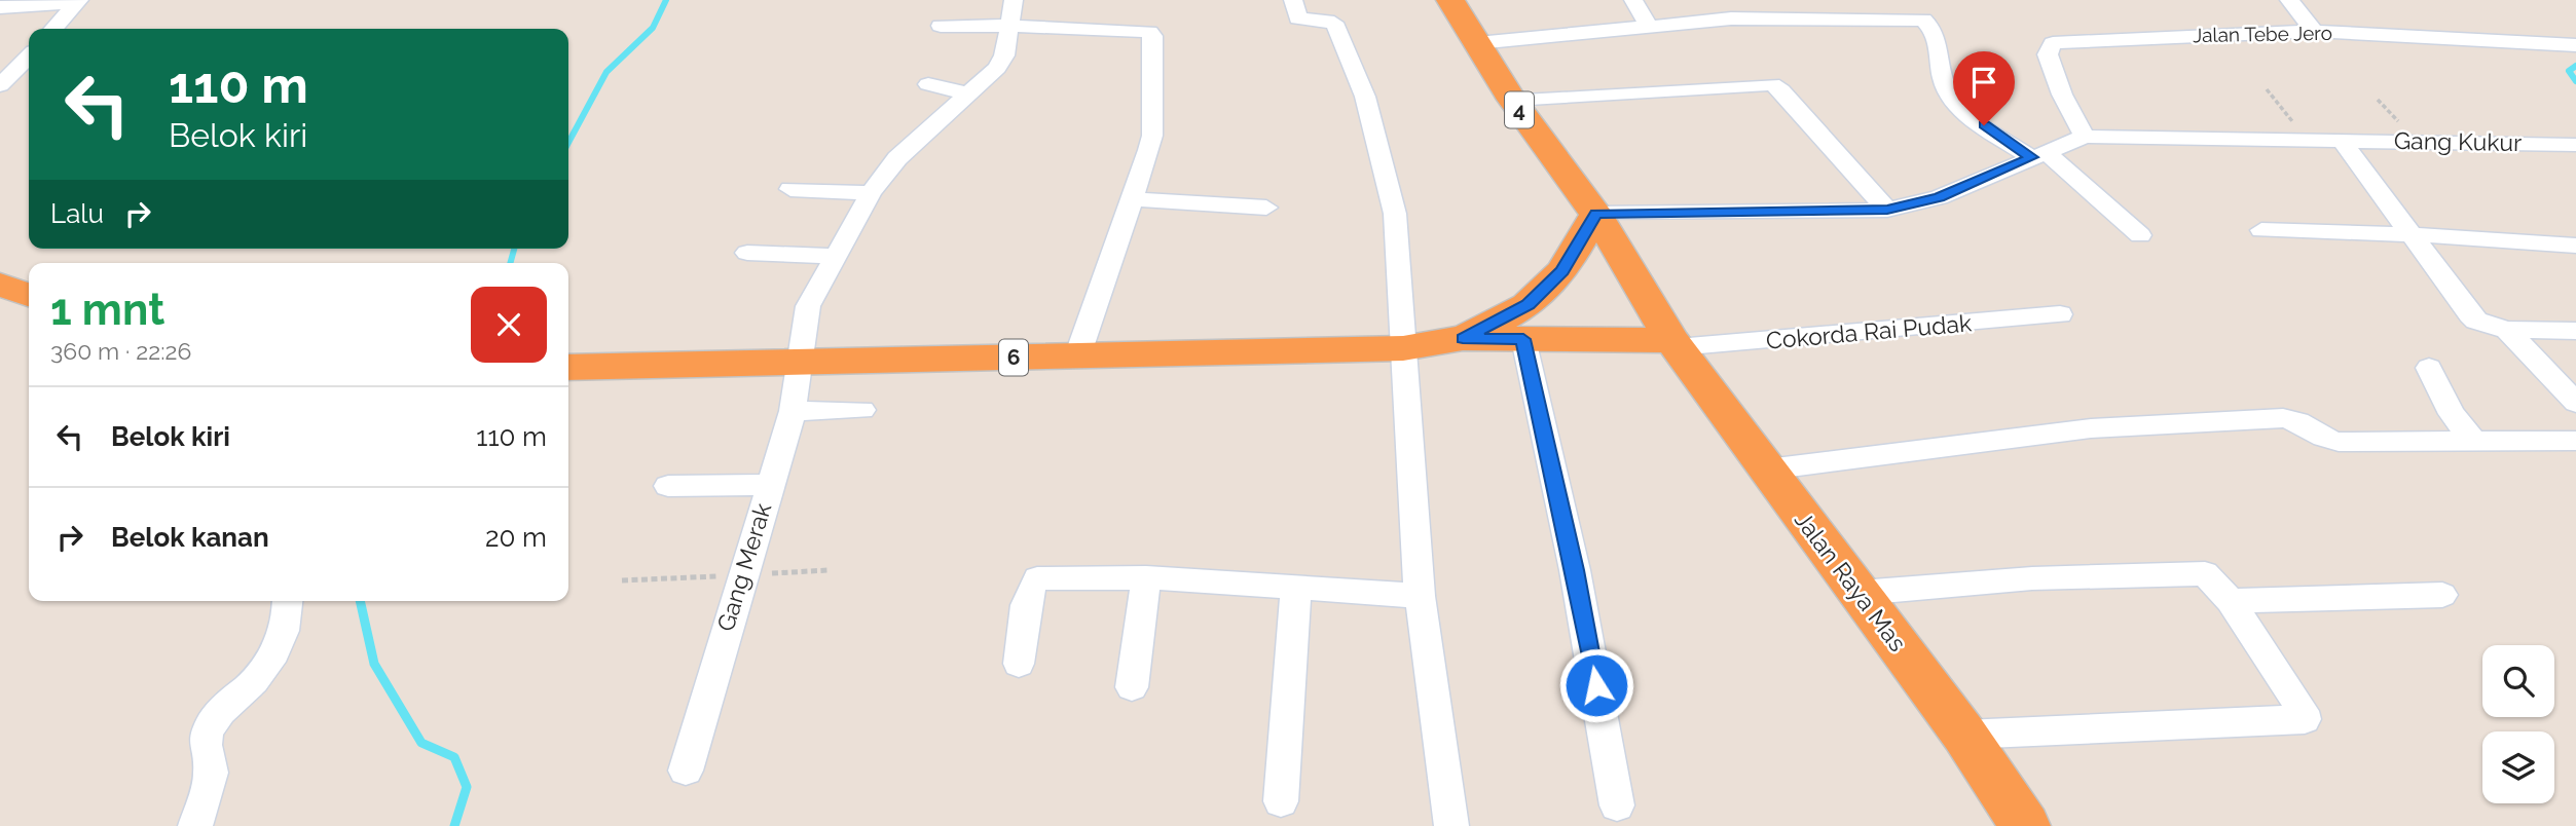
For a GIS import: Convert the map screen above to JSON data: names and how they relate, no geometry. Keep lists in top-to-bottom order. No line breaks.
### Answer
{"streets":{"highway":["4","6","Jalan Raya Mas"],"street":["Jalan Tebe Jero","Gang Kukur","Cokorda Rai Pudak","Gang Merak"]},"crossings":[["Jalan Tebe Jero","Gang Kukur"],["4","Cokorda Rai Pudak"],["4","6"],["4","Jalan Raya Mas"],["Cokorda Rai Pudak","6"],["Cokorda Rai Pudak","Jalan Raya Mas"],["6","Gang Merak"],["6","Jalan Raya Mas"]],"page":{"turn":["110 m","Belok kiri"],"then":"Lalu","heading":["1 mnt","360 m · 22:26"],"list":[{"name":"Belok kiri","value":"110 m"},{"name":"Belok kanan","value":"20 m"}]}}
